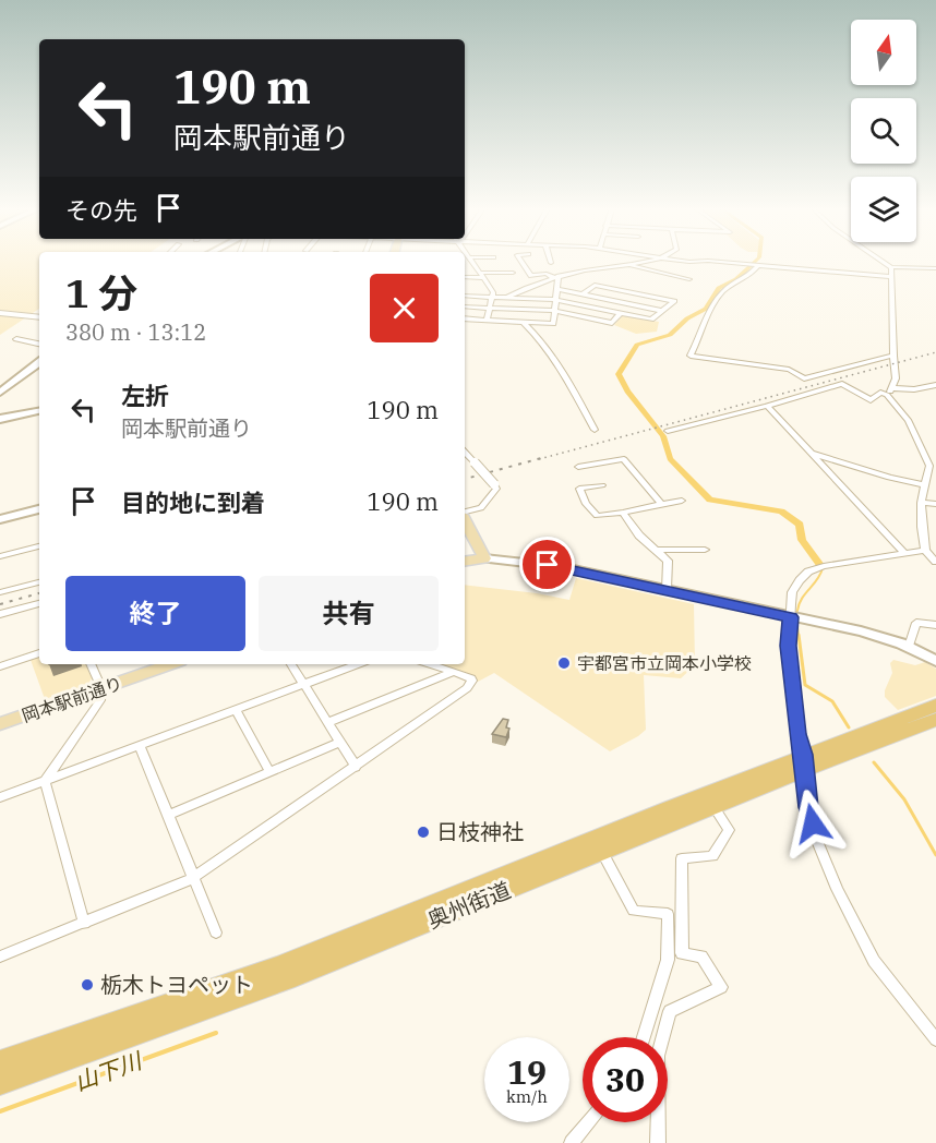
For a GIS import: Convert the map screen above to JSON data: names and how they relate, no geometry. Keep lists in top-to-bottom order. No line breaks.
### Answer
{"streets":{"highway":["奥州街道"],"main road":["岡本駅前通り"]},"water":["山下川"],"places":["宇都宮市立岡本小学校","日枝神社","栃木トヨペット"],"north":"top","page":{"turn":["190 m","岡本駅前通り"],"then":"その先","heading":["1 分","380 m · 13:12"],"list":[{"name":"左折","note":"岡本駅前通り","value":"190 m"},{"name":"目的地に到着","value":"190 m"}],"buttons":["終了","共有"],"speed":"19 km/h","limit":"30"}}
